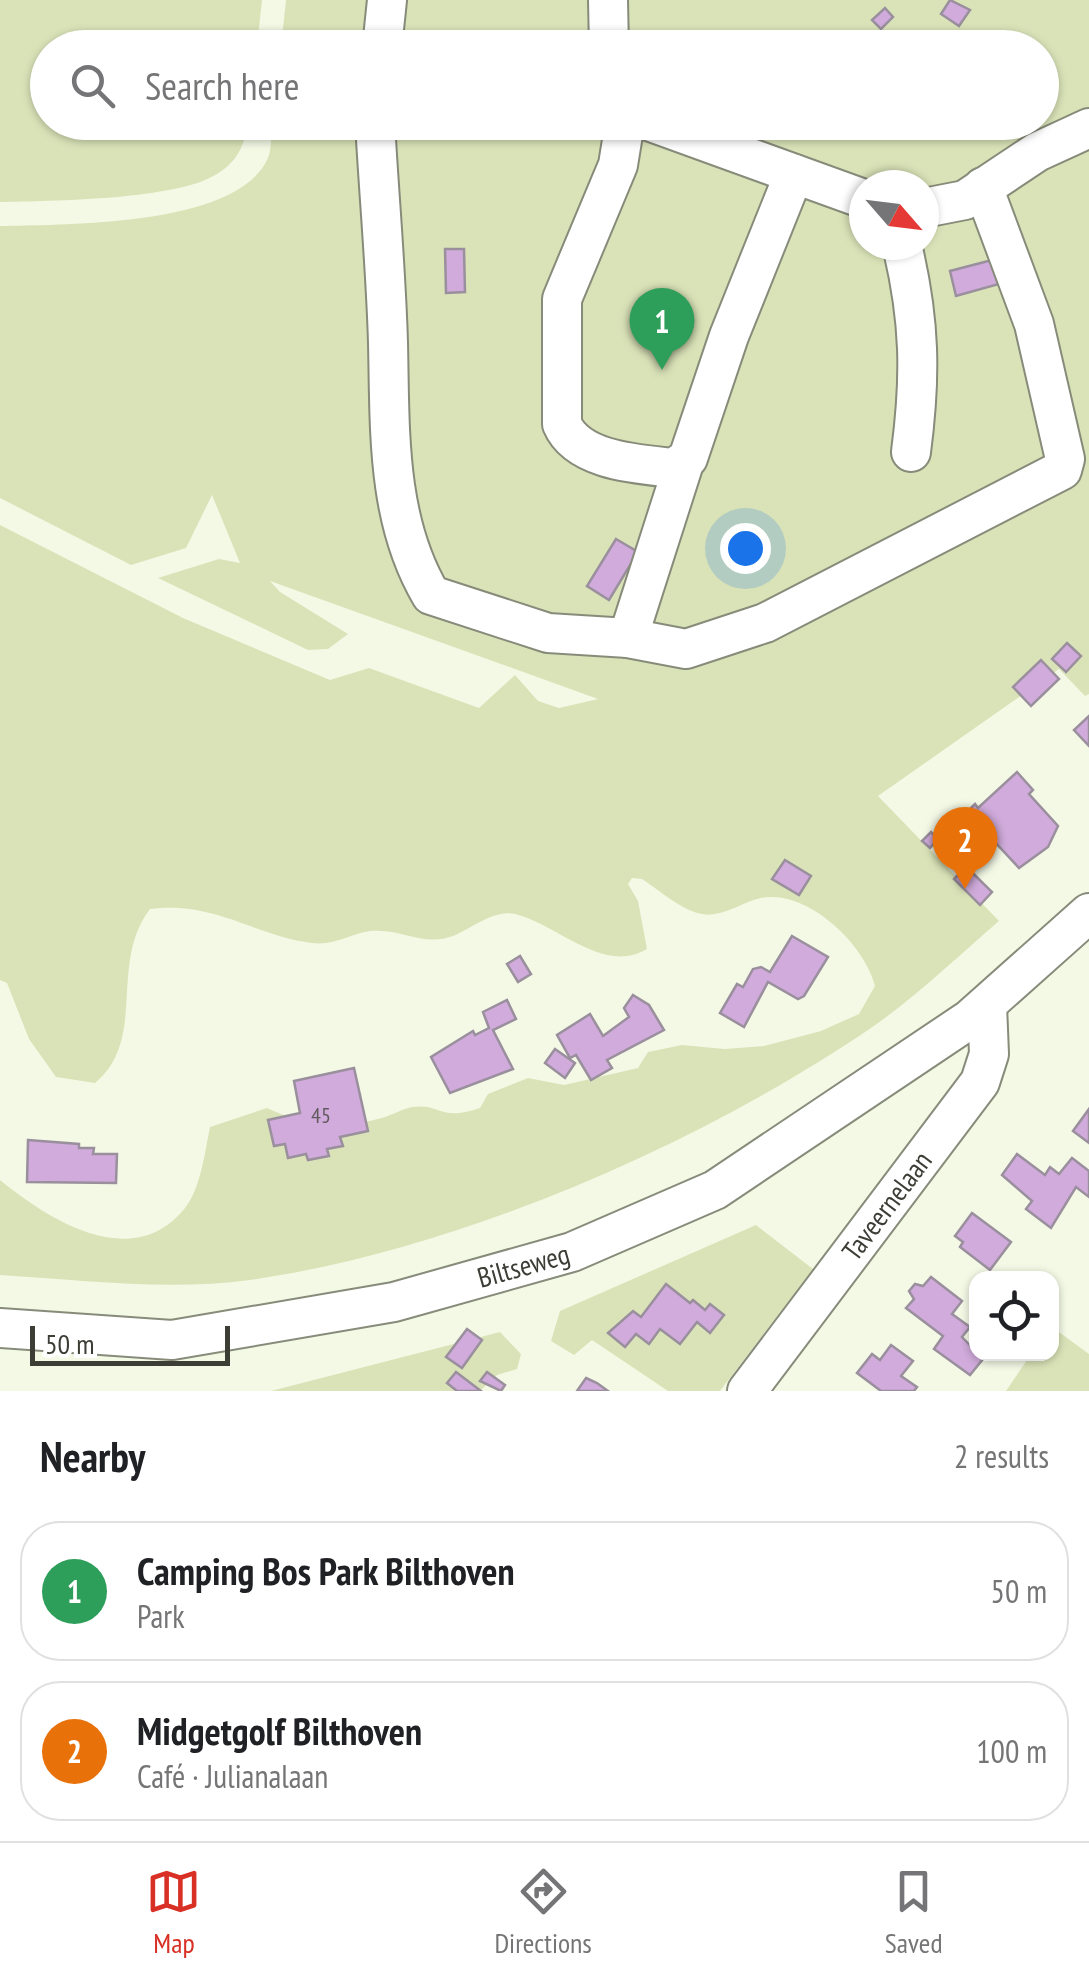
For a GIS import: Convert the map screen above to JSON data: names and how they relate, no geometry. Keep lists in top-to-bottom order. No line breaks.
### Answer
{"streets":{"street":["Taveernelaan","Biltseweg"]},"crossings":[["Taveernelaan","Biltseweg"]],"house_numbers":["45"],"scale_bar":"50 m","north":"bottom right","page":{"search":"Search here","pins":["1","2"],"scale":"50 m","heading":["Nearby","2 results"],"list":[{"mark":"1","name":"Camping Bos Park Bilthoven","note":"Park","value":"50 m"},{"mark":"2","name":"Midgetgolf Bilthoven","note":"Café · Julianalaan","value":"100 m"}],"nav":["Map","Directions","Saved"]}}
